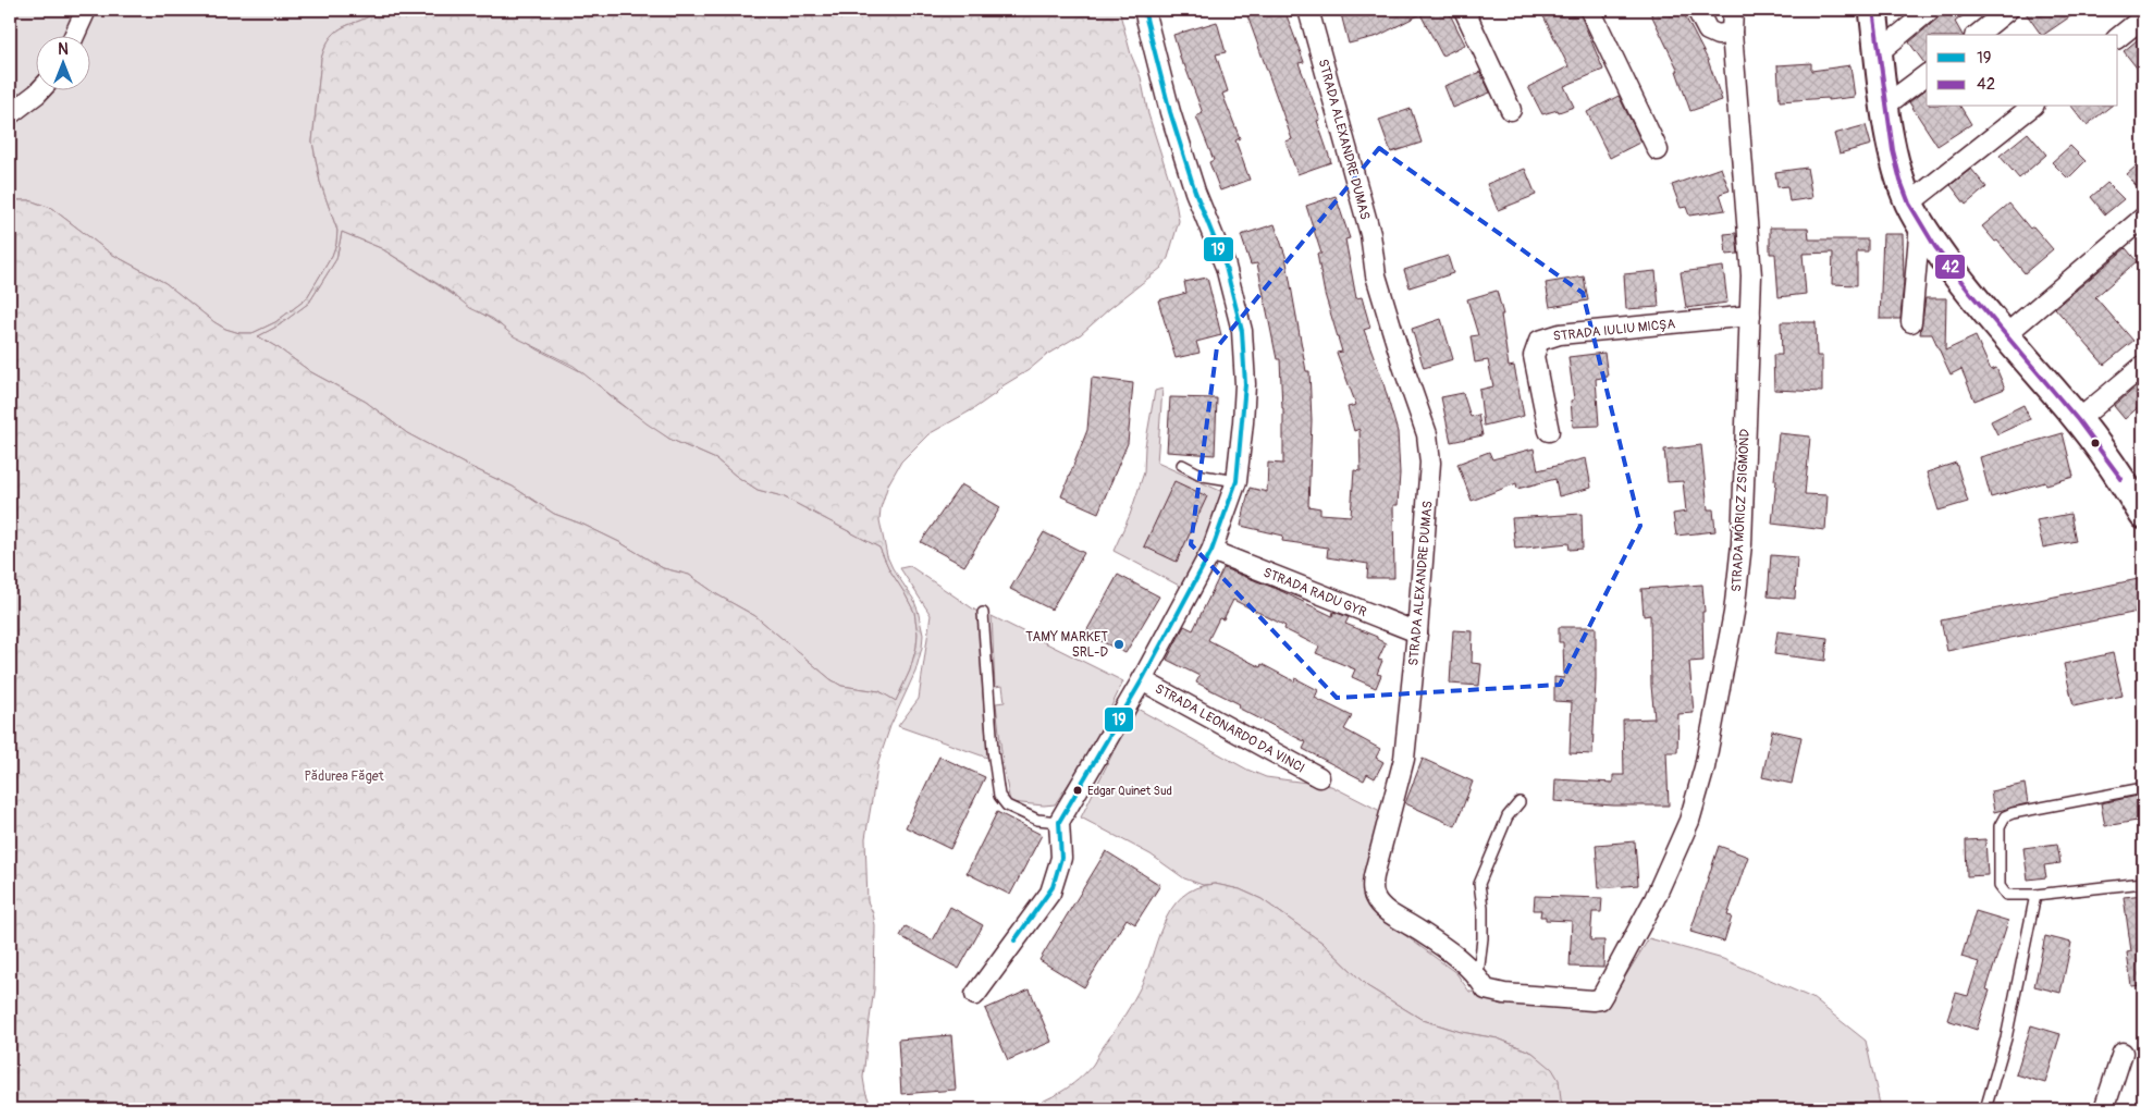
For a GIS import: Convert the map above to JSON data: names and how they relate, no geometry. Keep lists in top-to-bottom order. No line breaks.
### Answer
{"streets":{"street":["STRADA ALEXANDRE DUMAS","STRADA IULIU MICȘA","STRADA MÓRICZ ZSIGMOND","STRADA RADU GYR","STRADA LEONARDO DA VINCI"]},"crossings":[["STRADA ALEXANDRE DUMAS","STRADA MÓRICZ ZSIGMOND"],["STRADA ALEXANDRE DUMAS","STRADA RADU GYR"],["STRADA IULIU MICȘA","STRADA MÓRICZ ZSIGMOND"]],"parks":["Pădurea Făget"],"places":["TAMY MARKET SRL-D","Edgar Quinet Sud"],"lines":["transit line 19","transit line 42"],"legend":["19","42"],"north":"top"}
